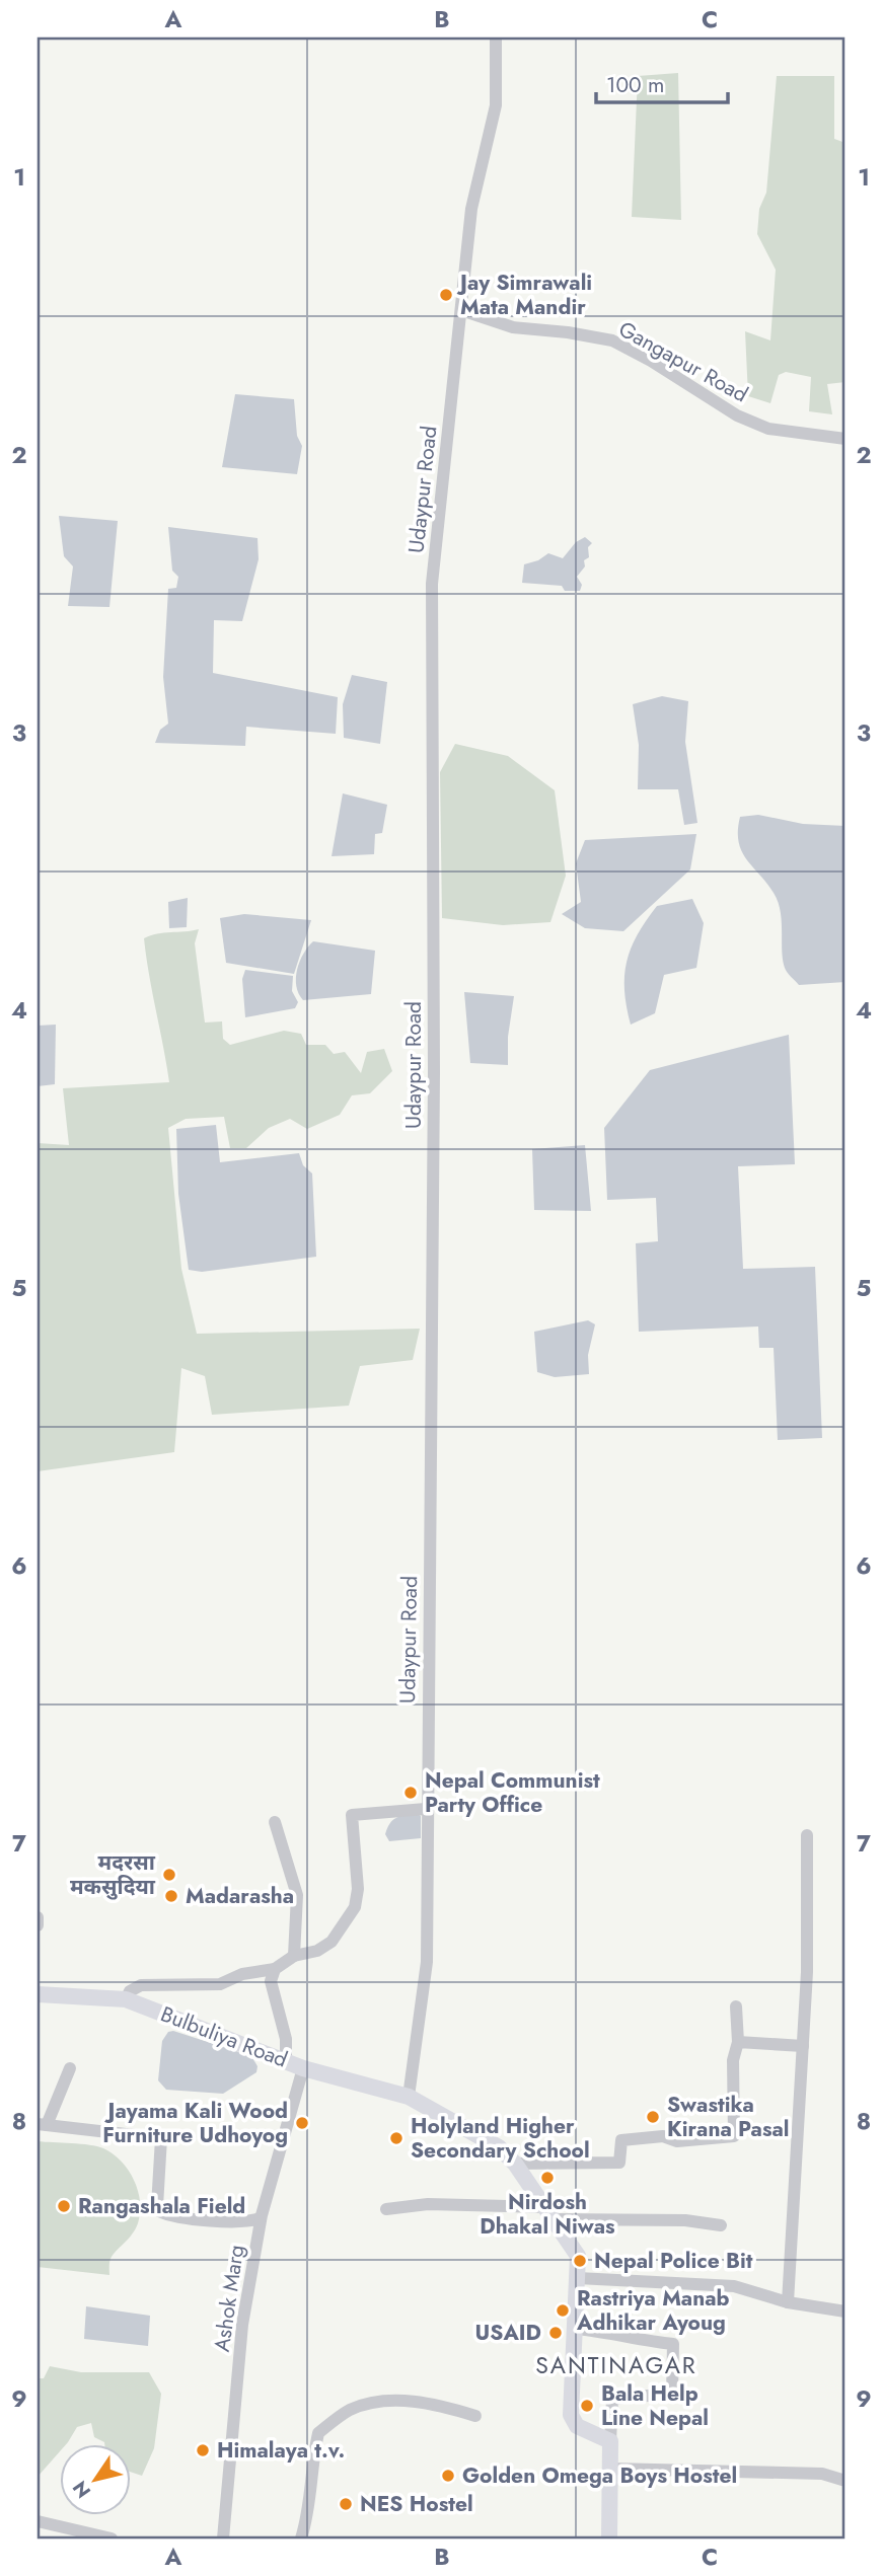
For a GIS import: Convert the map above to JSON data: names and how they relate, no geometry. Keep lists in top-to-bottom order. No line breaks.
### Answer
{"streets":{"main road":["Bulbuliya Road"],"street":["Gangapur Road","Udaypur Road","Ashok Marg"]},"crossings":[["Gangapur Road","Udaypur Road"],["Udaypur Road","Bulbuliya Road"],["Bulbuliya Road","Ashok Marg"]],"districts":["SANTINAGAR"],"places":["Jay Simrawali Mata Mandir","Nepal Communist Party Office","मदरसा मकसुदिया","Madarasha","Swastika Kirana Pasal","Jayama Kali Wood Furniture Udhoyog","Holyland Higher Secondary School","Nirdosh Dhakal Niwas","Rangashala Field","Nepal Police Bit","Rastriya Manab Adhikar Ayoug","USAID","Bala Help Line Nepal","Himalaya t.v.","Golden Omega Boys Hostel","NES Hostel"],"scale_bar":"100 m","north":"bottom left","grid":{"columns":["A","B","C"],"rows":["1","2","3","4","5","6","7","8","9"]}}
